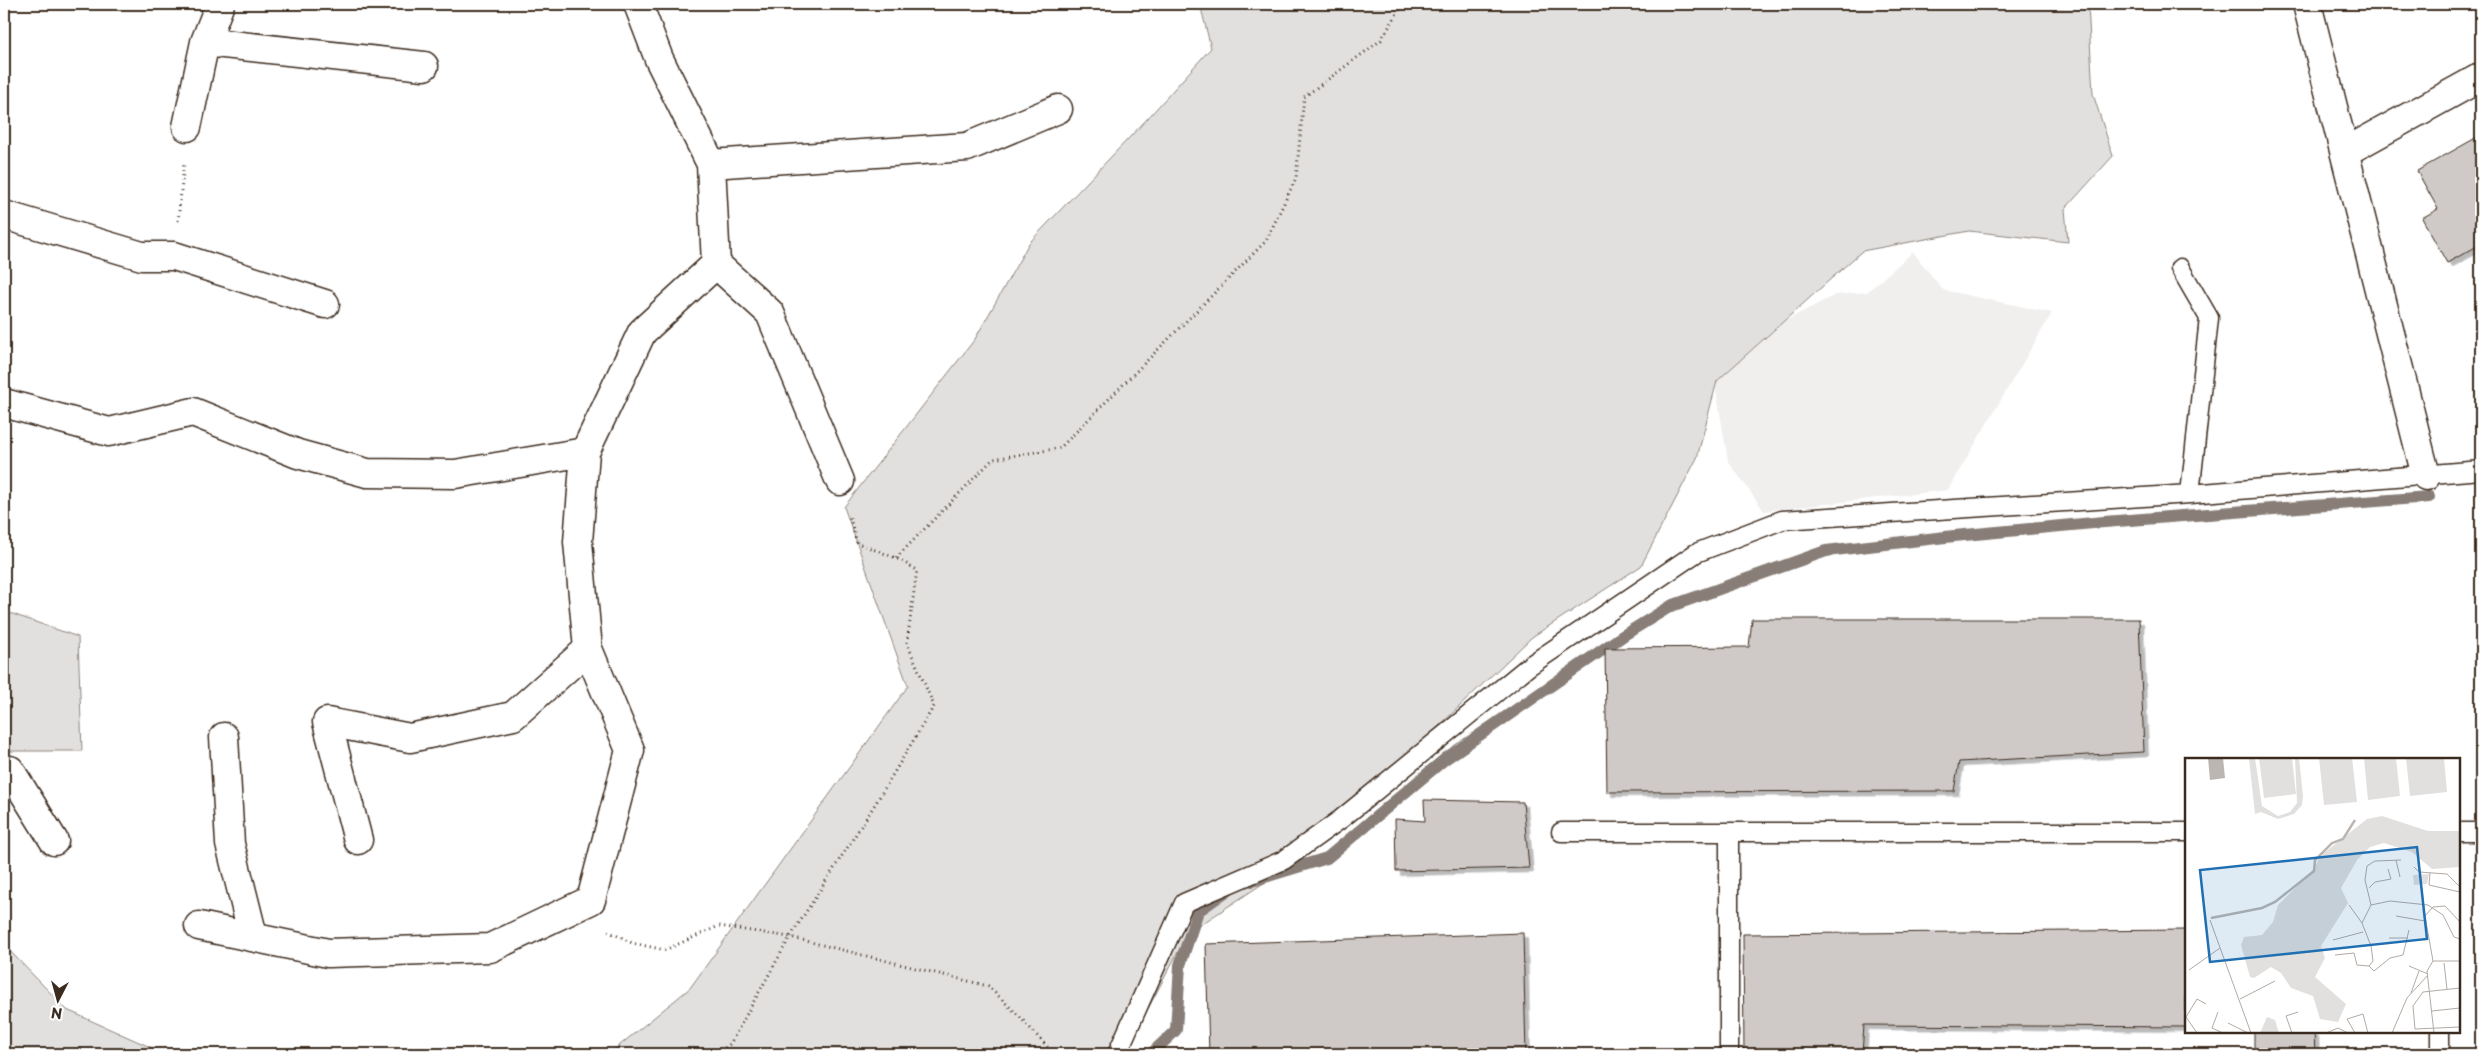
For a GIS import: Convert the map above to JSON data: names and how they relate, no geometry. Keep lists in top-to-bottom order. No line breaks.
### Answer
{"north":"bottom"}
